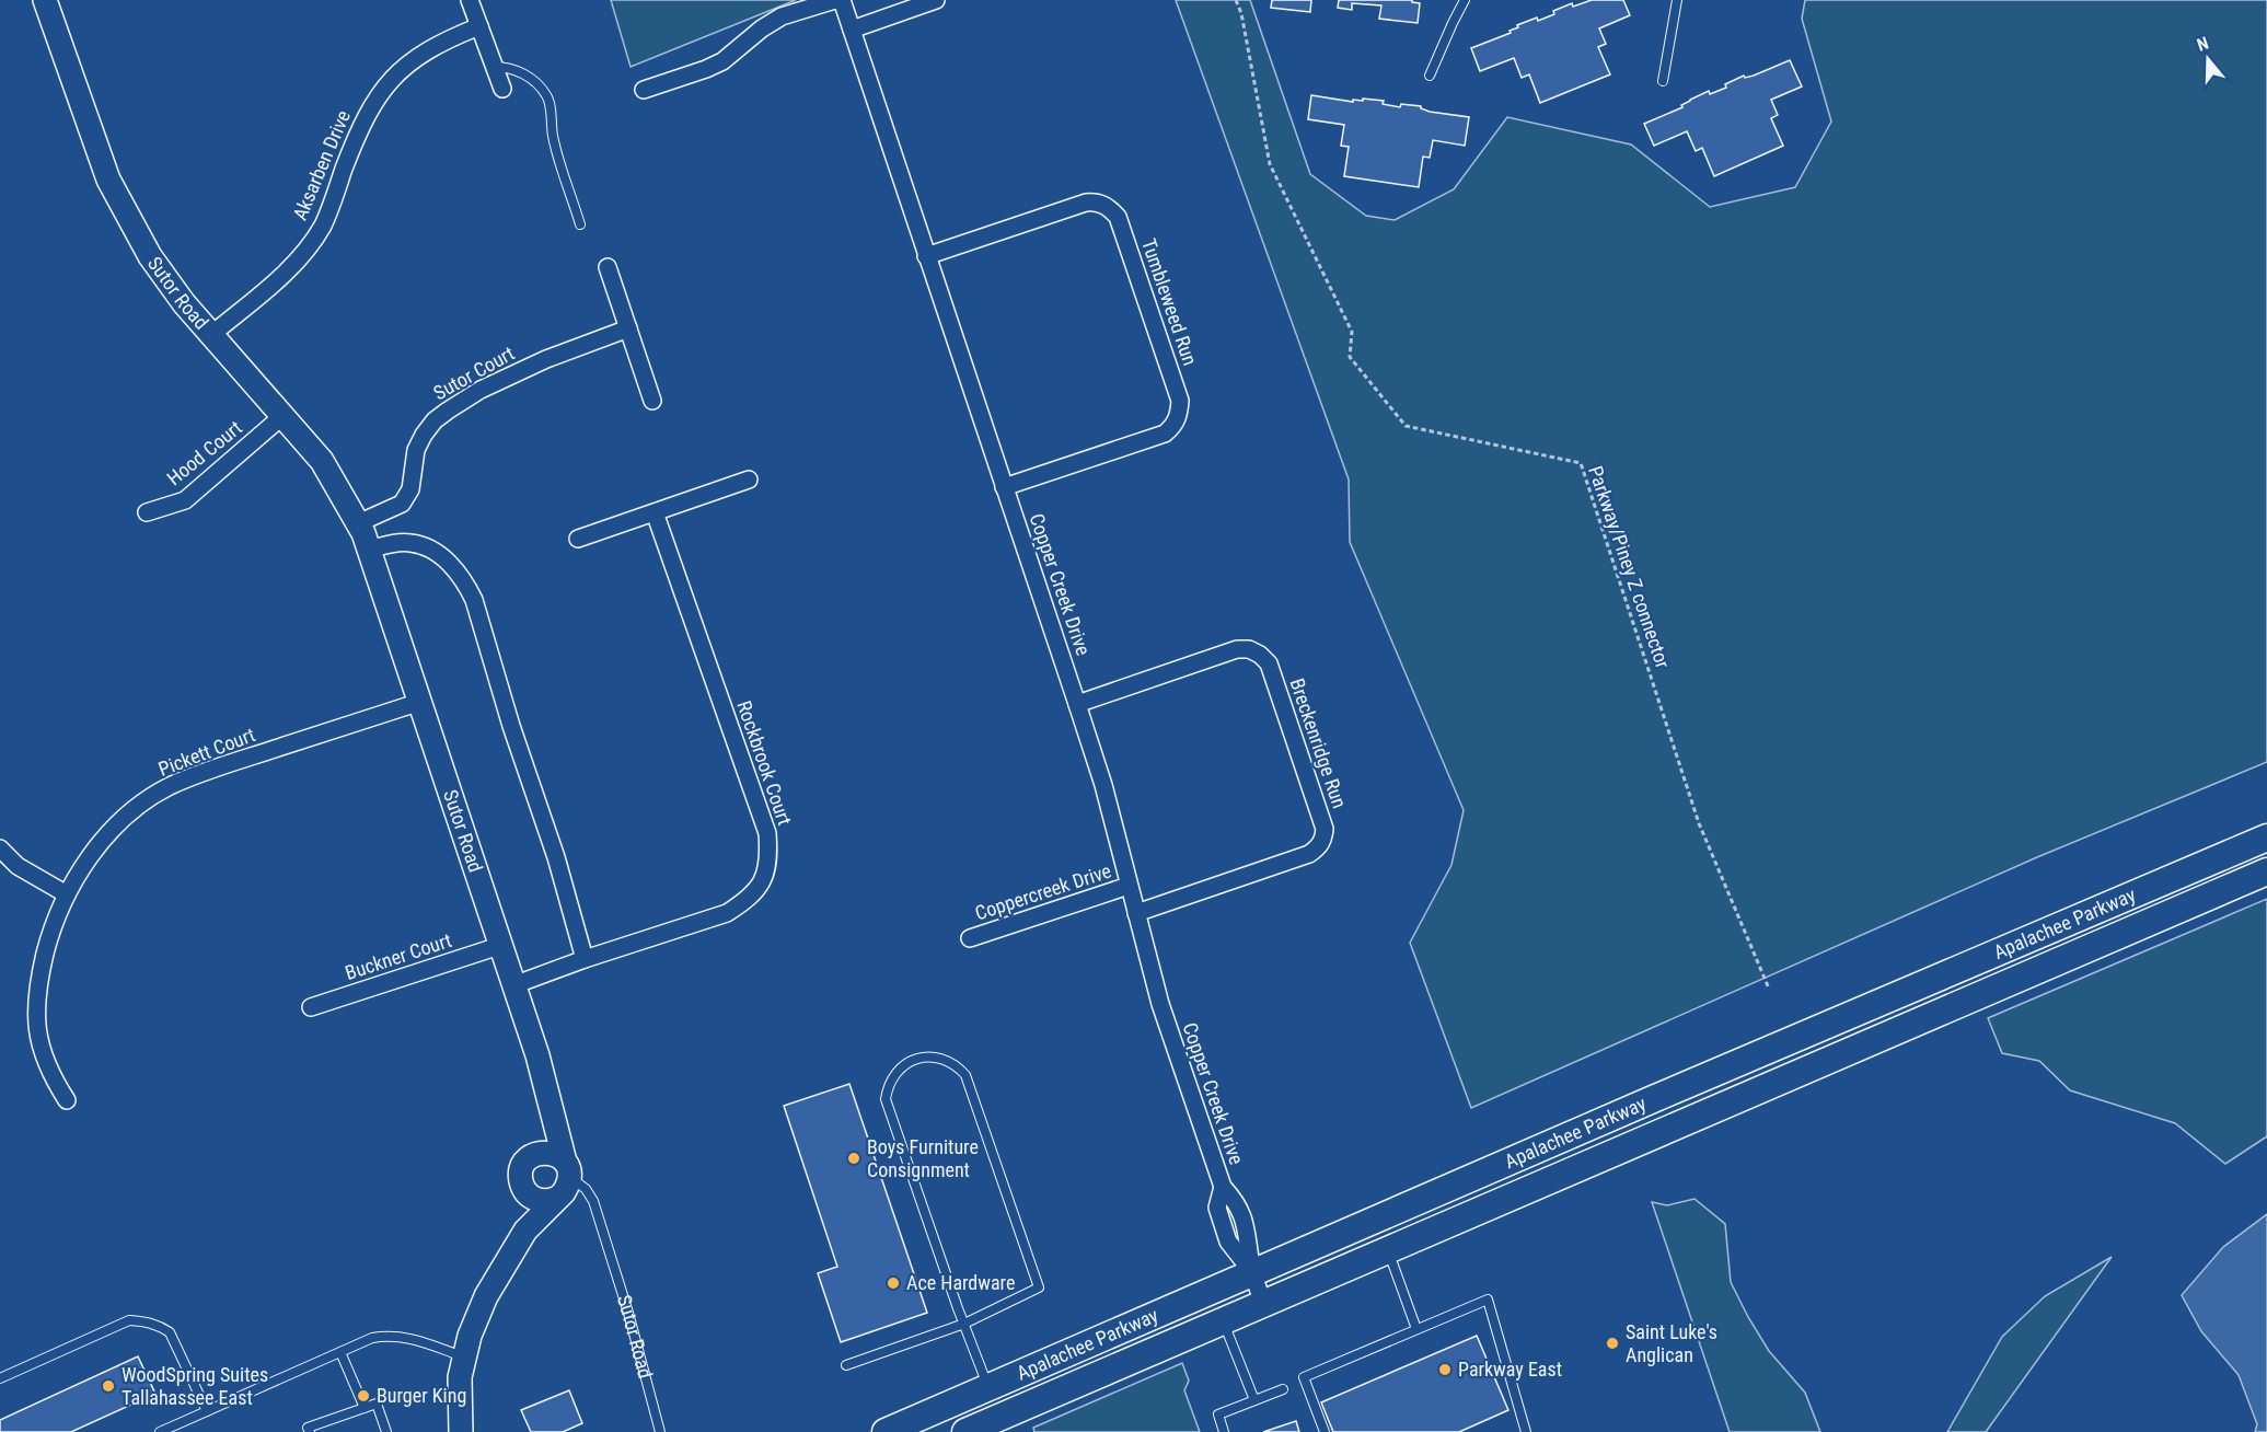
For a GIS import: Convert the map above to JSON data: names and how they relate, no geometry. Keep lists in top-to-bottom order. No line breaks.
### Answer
{"streets":{"main road":["Apalachee Parkway"],"street":["Aksarben Drive","Sutor Road","Tumbleweed Run","Sutor Court","Hood Court","Copper Creek Drive","Breckenridge Run","Pickett Court","Rockbrook Court","Coppercreek Drive","Buckner Court"],"path":["Parkway/Piney Z connector"]},"crossings":[["Aksarben Drive","Sutor Road"],["Sutor Road","Sutor Court"],["Sutor Road","Hood Court"],["Sutor Road","Pickett Court"],["Sutor Road","Rockbrook Court"],["Sutor Road","Buckner Court"],["Tumbleweed Run","Copper Creek Drive"],["Copper Creek Drive","Breckenridge Run"],["Copper Creek Drive","Coppercreek Drive"],["Copper Creek Drive","Apalachee Parkway"]],"places":["Boys Furniture Consignment","Ace Hardware","Saint Luke's Anglican","Parkway East","WoodSpring Suites Tallahassee East","Burger King"],"north":"top"}
